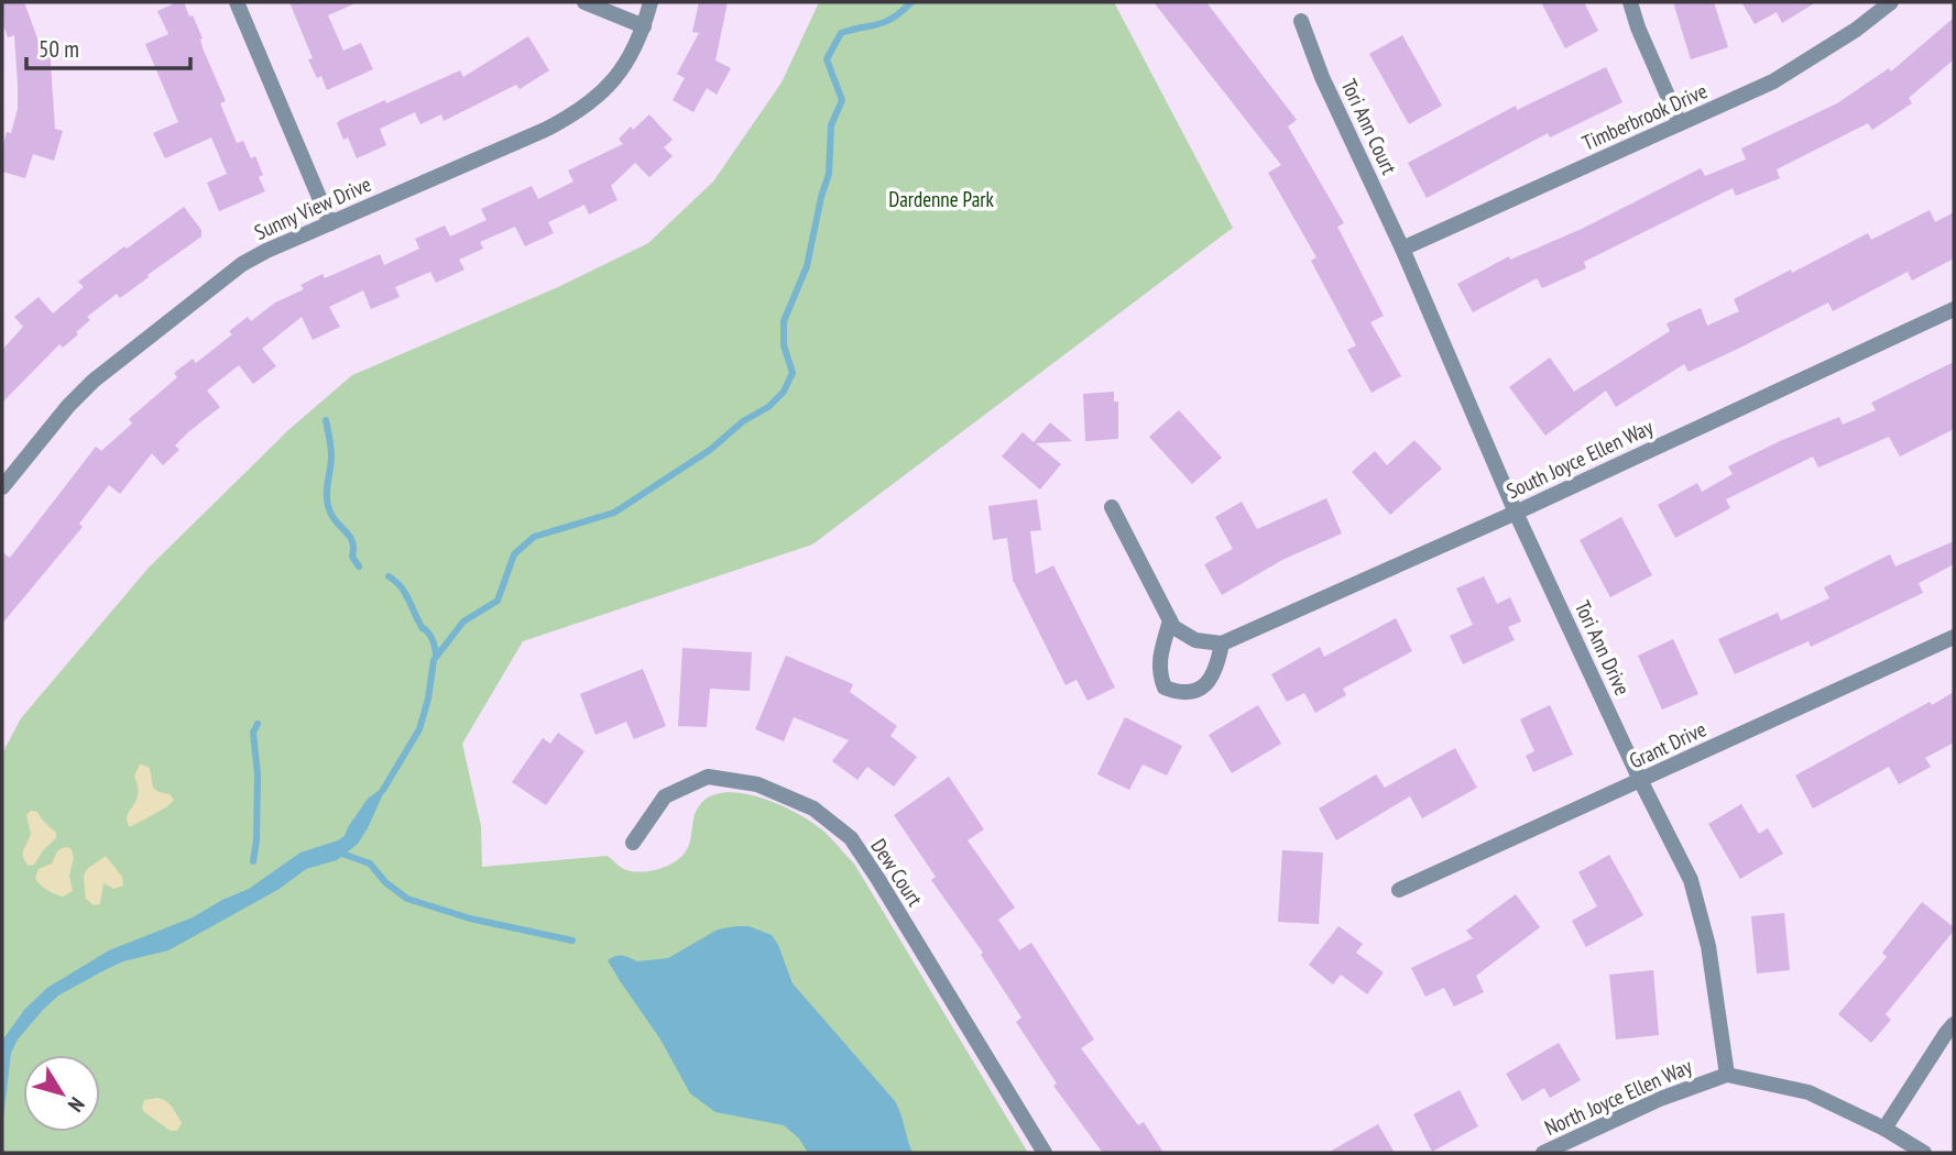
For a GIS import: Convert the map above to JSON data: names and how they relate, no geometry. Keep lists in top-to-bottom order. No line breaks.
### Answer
{"streets":{"street":["Timberbrook Drive","Tori Ann Court","Sunny View Drive","South Joyce Ellen Way","Tori Ann Drive","Grant Drive","Dew Court","North Joyce Ellen Way"]},"crossings":[["Timberbrook Drive","Tori Ann Court"],["Timberbrook Drive","Tori Ann Drive"],["Tori Ann Court","Tori Ann Drive"],["South Joyce Ellen Way","Tori Ann Drive"],["Tori Ann Drive","Grant Drive"],["Tori Ann Drive","North Joyce Ellen Way"]],"parks":["Dardenne Park"],"scale_bar":"50 m","north":"bottom right"}
